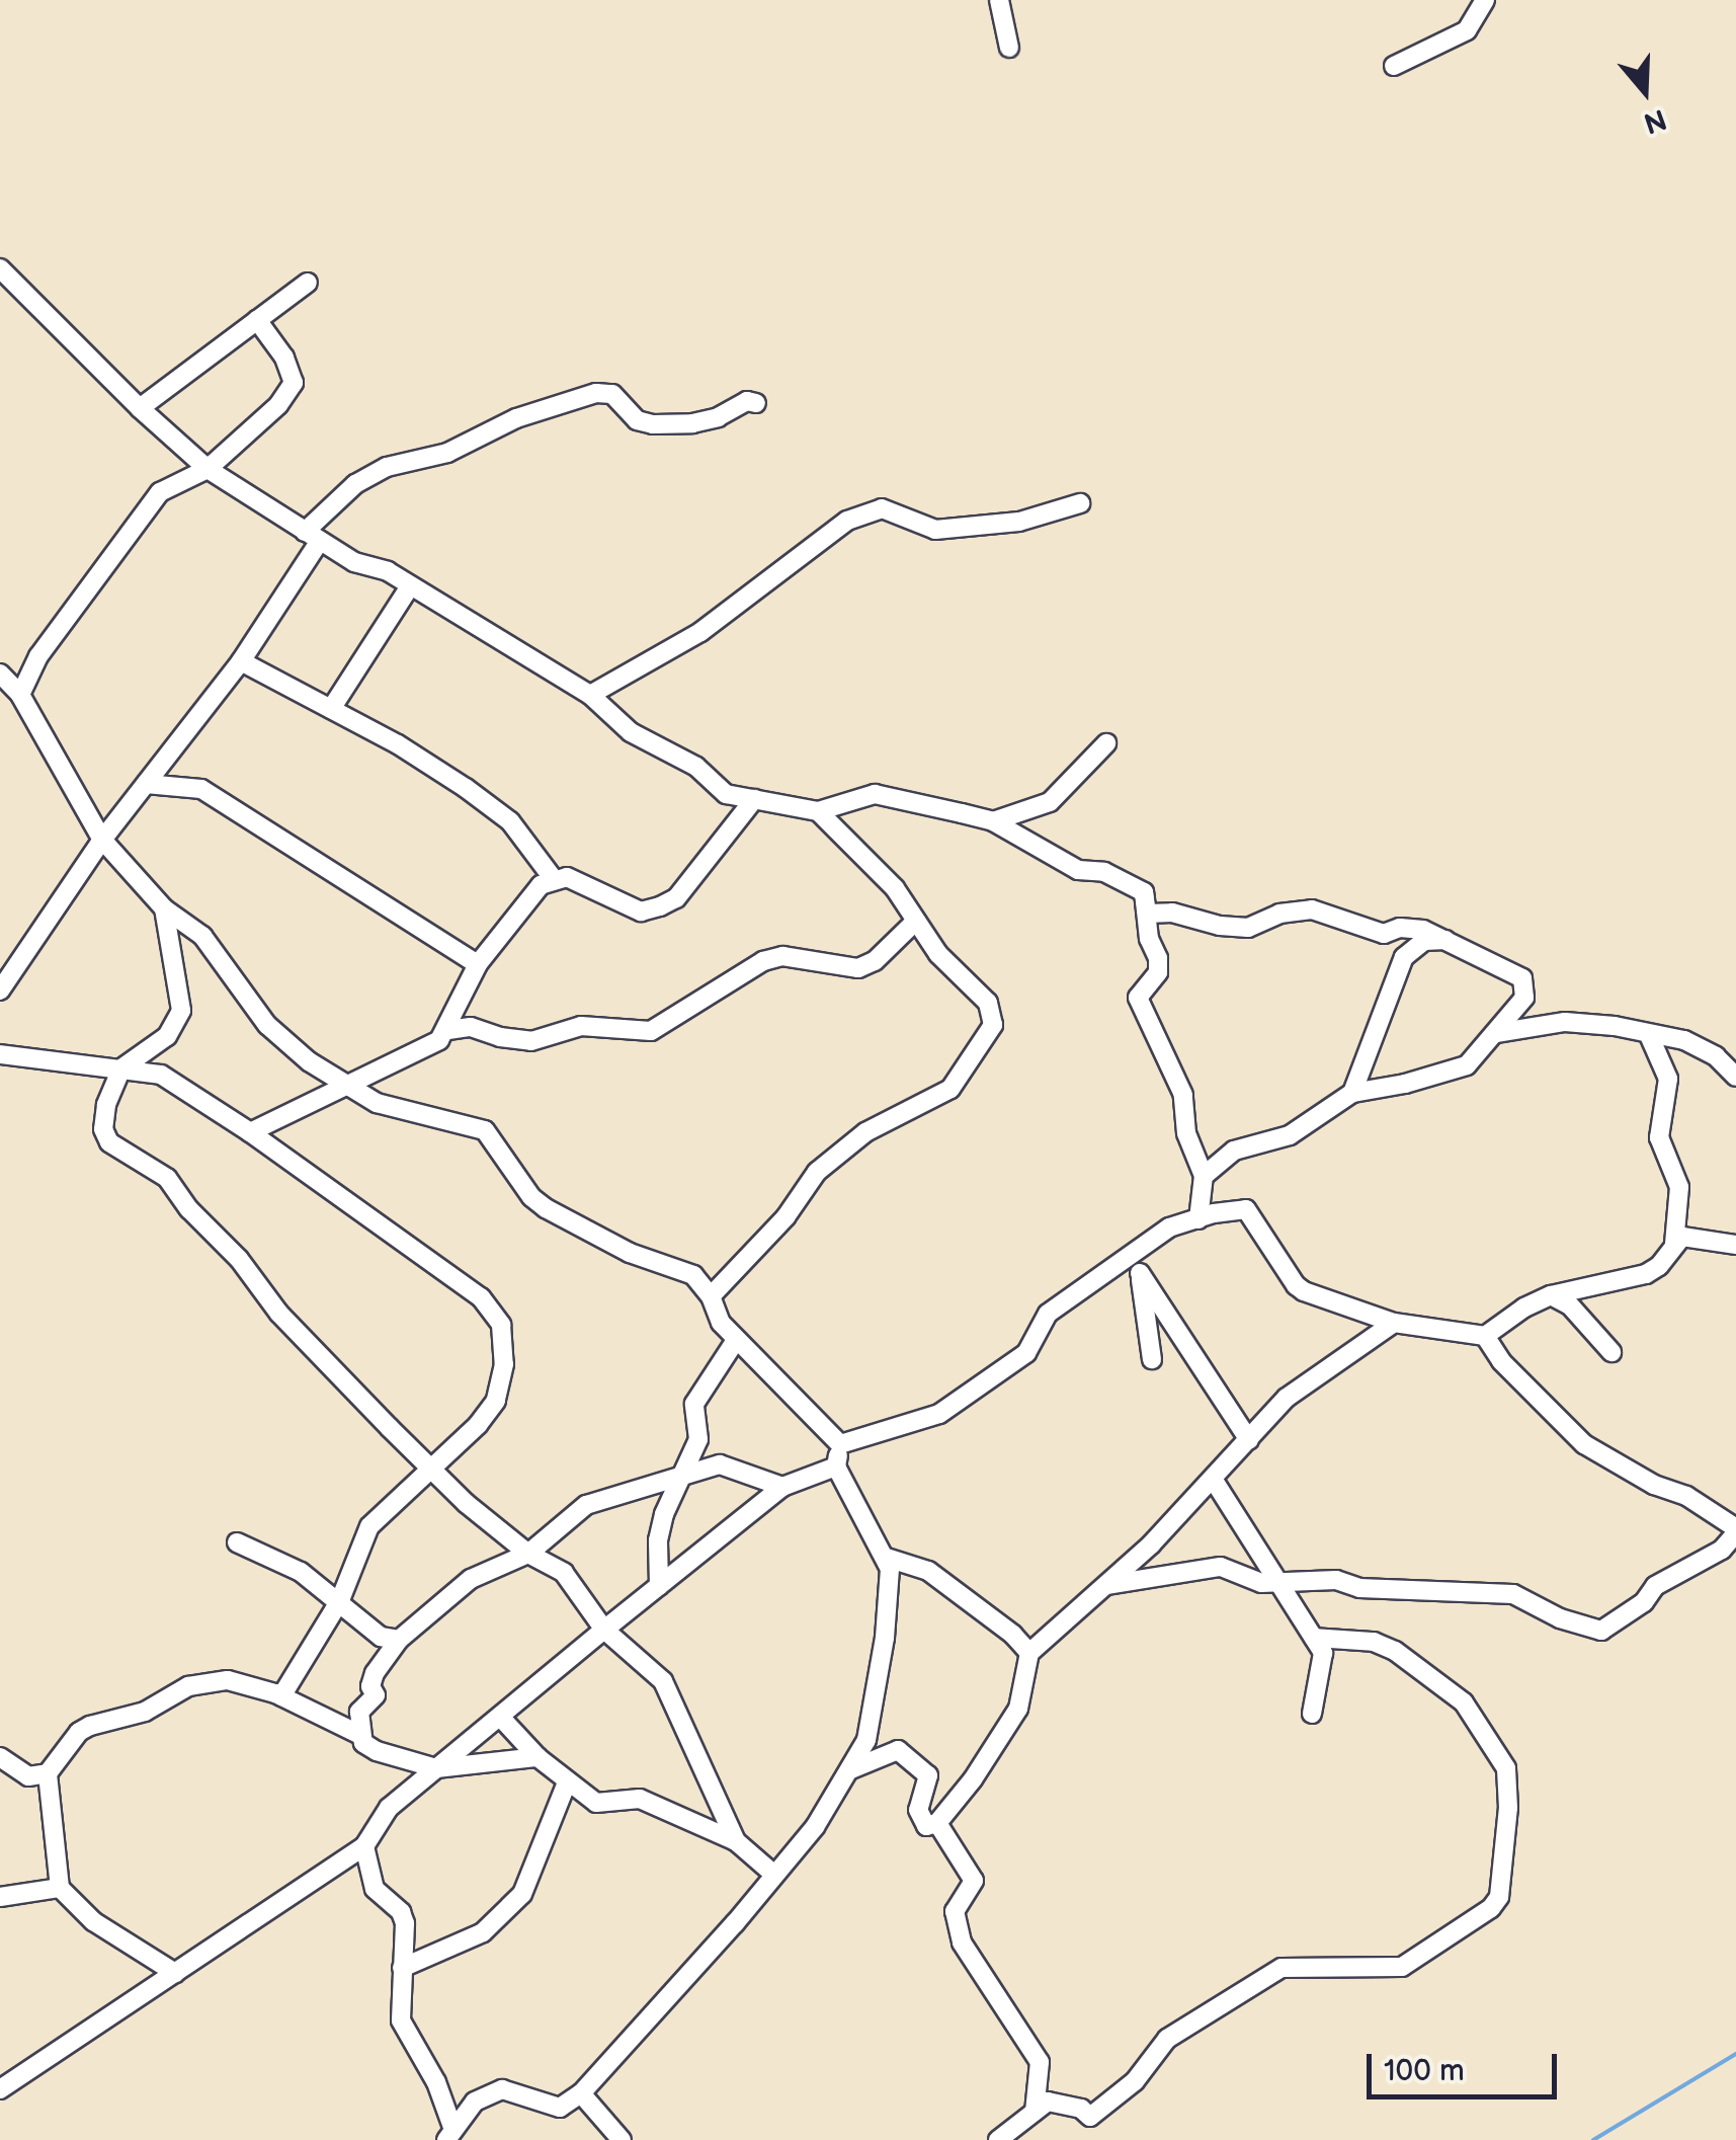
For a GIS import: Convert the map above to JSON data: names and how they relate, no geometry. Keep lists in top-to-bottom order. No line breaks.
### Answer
{"scale_bar":"100 m","north":"bottom"}
